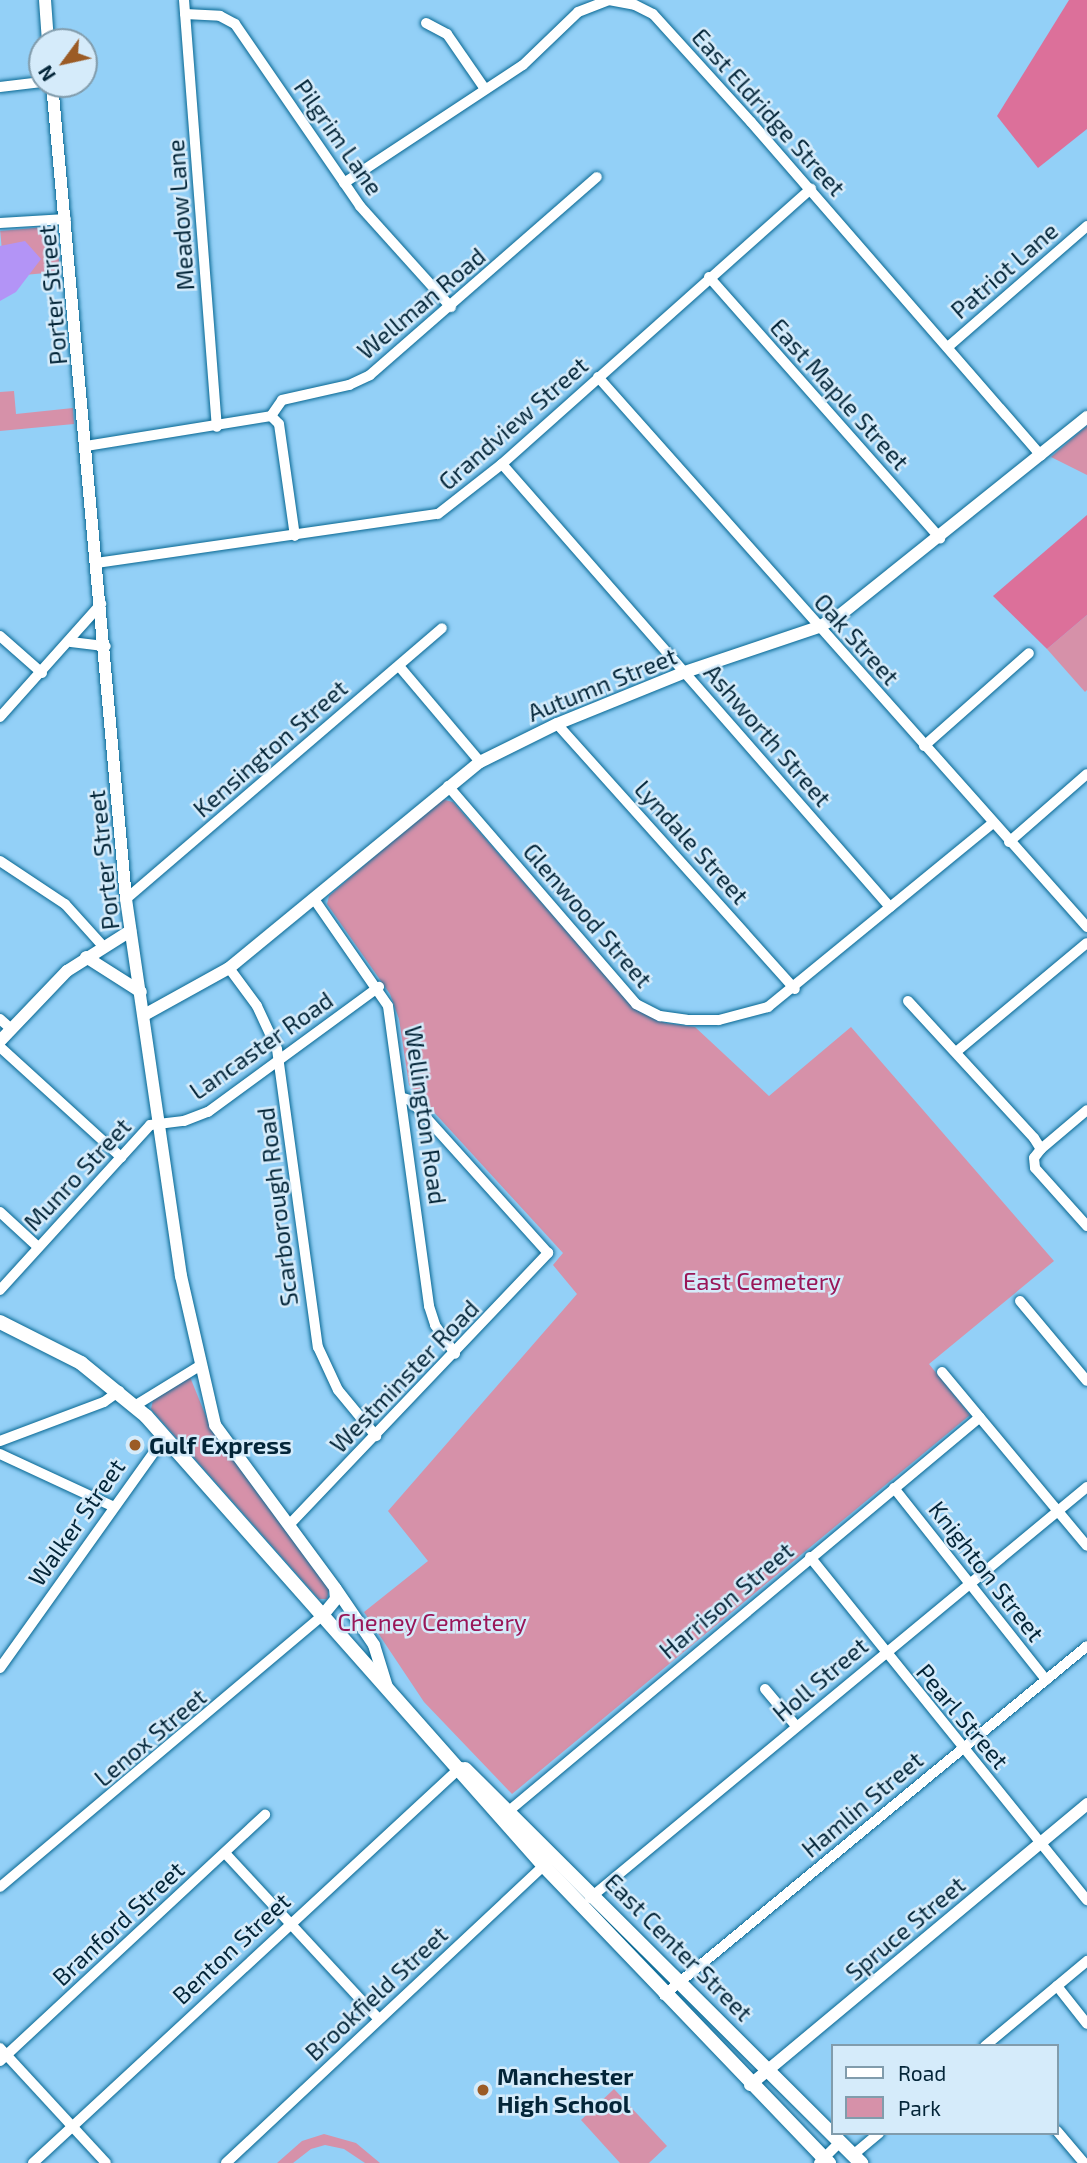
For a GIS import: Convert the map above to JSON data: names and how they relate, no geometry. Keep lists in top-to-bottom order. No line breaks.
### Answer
{"streets":{"main road":["East Center Street"],"street":["East Eldridge Street","Pilgrim Lane","Meadow Lane","Patriot Lane","Porter Street","Wellman Road","East Maple Street","Grandview Street","Oak Street","Autumn Street","Ashworth Street","Kensington Street","Lyndale Street","Glenwood Street","Lancaster Road","Wellington Road","Munro Street","Scarborough Road","Westminster Road","Walker Street","Knighton Street","Harrison Street","Holl Street","Pearl Street","Lenox Street","Hamlin Street","Branford Street","Spruce Street","Benton Street","Brookfield Street"]},"crossings":[["East Eldridge Street","Pilgrim Lane"],["East Eldridge Street","Patriot Lane"],["East Eldridge Street","Grandview Street"],["East Eldridge Street","Autumn Street"],["Pilgrim Lane","Meadow Lane"],["Pilgrim Lane","Wellman Road"],["Meadow Lane","Wellman Road"],["Porter Street","Wellman Road"],["Porter Street","Grandview Street"],["Porter Street","Autumn Street"],["Porter Street","Kensington Street"],["Porter Street","Lancaster Road"],["Porter Street","Munro Street"],["Porter Street","Westminster Road"],["Porter Street","East Center Street"],["East Maple Street","Grandview Street"],["East Maple Street","Autumn Street"],["Grandview Street","Oak Street"],["Grandview Street","Ashworth Street"],["Oak Street","Autumn Street"],["Oak Street","Glenwood Street"],["Autumn Street","Ashworth Street"],["Autumn Street","Lyndale Street"],["Autumn Street","Glenwood Street"],["Autumn Street","Wellington Road"],["Autumn Street","Scarborough Road"],["Ashworth Street","Glenwood Street"],["Lyndale Street","Glenwood Street"],["Lancaster Road","Wellington Road"],["Lancaster Road","Munro Street"],["Lancaster Road","Scarborough Road"],["Wellington Road","Westminster Road"],["Scarborough Road","Westminster Road"],["Walker Street","East Center Street"],["Knighton Street","Harrison Street"],["Knighton Street","Holl Street"],["Knighton Street","Hamlin Street"],["Harrison Street","Pearl Street"],["Harrison Street","East Center Street"],["Holl Street","Pearl Street"],["Holl Street","East Center Street"],["Pearl Street","Hamlin Street"],["Pearl Street","Spruce Street"],["Lenox Street","East Center Street"],["Hamlin Street","East Center Street"],["Spruce Street","East Center Street"],["East Center Street","Benton Street"],["East Center Street","Brookfield Street"]],"parks":["East Cemetery","Cheney Cemetery"],"places":["Gulf Express","Manchester High School"],"legend":["Road","Park"],"north":"bottom left"}
